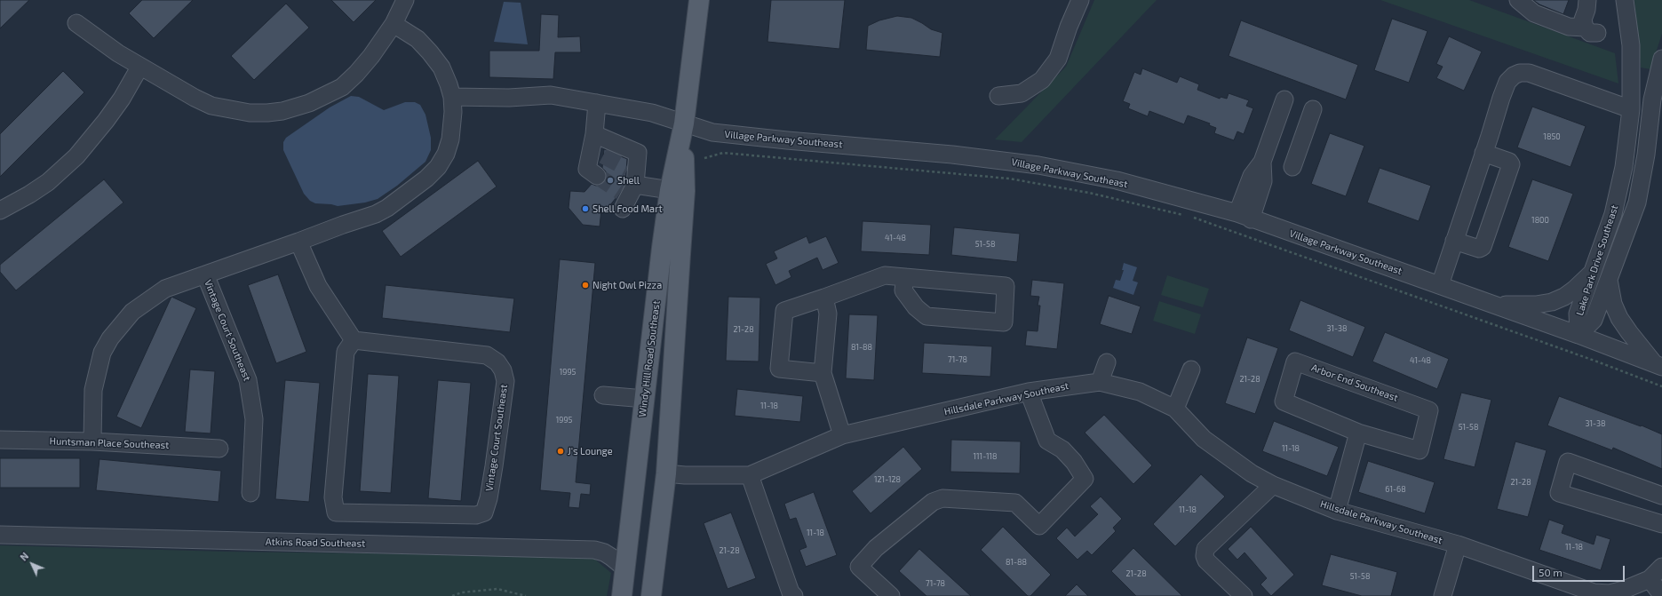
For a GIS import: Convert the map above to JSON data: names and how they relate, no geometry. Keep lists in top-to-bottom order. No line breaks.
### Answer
{"streets":{"main road":["Windy Hill Road Southeast"],"street":["Village Parkway Southeast","Lake Park Drive Southeast","Vintage Court Southeast","Arbor End Southeast","Hillsdale Parkway Southeast","Huntsman Place Southeast","Atkins Road Southeast"]},"crossings":[["Village Parkway Southeast","Lake Park Drive Southeast"],["Village Parkway Southeast","Vintage Court Southeast"],["Village Parkway Southeast","Windy Hill Road Southeast"],["Vintage Court Southeast","Huntsman Place Southeast"],["Windy Hill Road Southeast","Hillsdale Parkway Southeast"],["Windy Hill Road Southeast","Atkins Road Southeast"]],"places":["Shell","Shell Food Mart","Night Owl Pizza","J's Lounge"],"house_numbers":["1850","1800","41-48","51-58","31-38","21-28","81-88","71-78","41-48","1995","21-28","11-18","1995","31-38","51-58","11-18","111-118","121-128","21-28","61-68","11-18","11-18","11-18","21-28","81-88","21-28","51-58","71-78"],"scale_bar":"50 m","north":"top left"}
